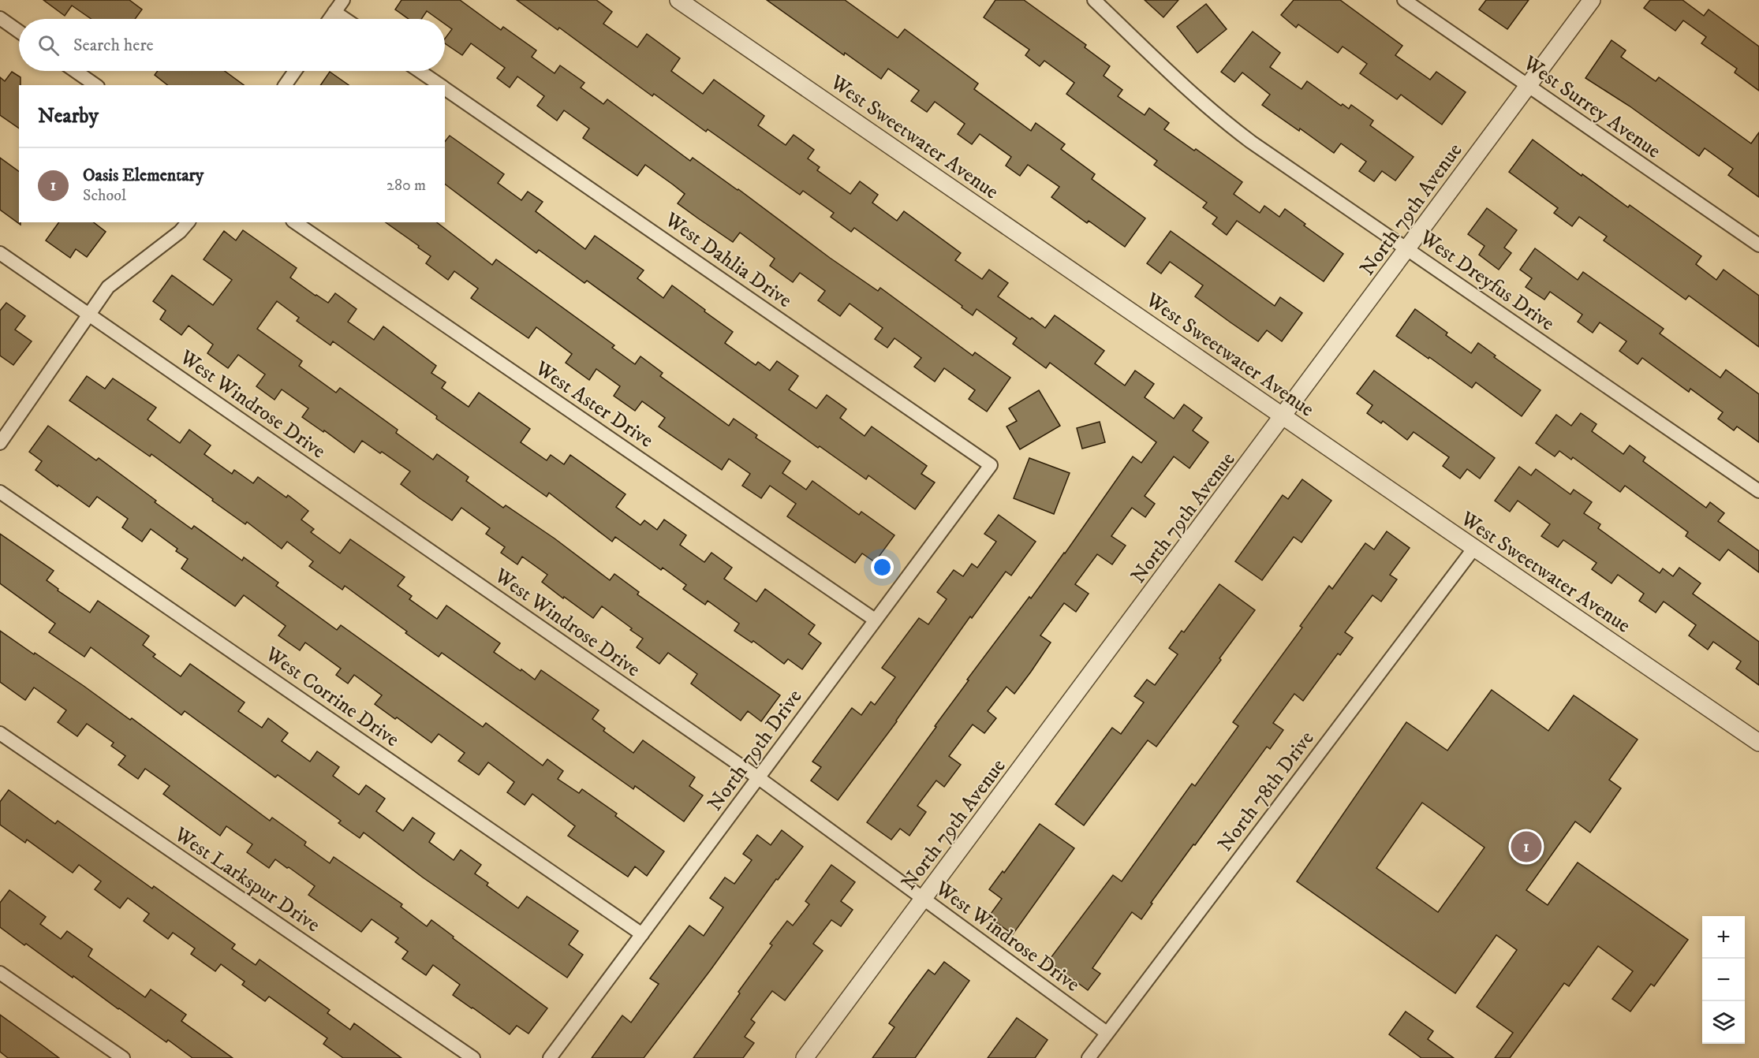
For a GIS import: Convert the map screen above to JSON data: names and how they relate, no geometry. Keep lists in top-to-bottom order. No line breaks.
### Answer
{"streets":{"street":["West Surrey Avenue","West Sweetwater Avenue","North 79th Avenue","West Dahlia Drive","West Dreyfus Drive","West Windrose Drive","West Aster Drive","West Corrine Drive","North 79th Drive","North 78th Drive","West Larkspur Drive"]},"crossings":[["West Surrey Avenue","North 79th Avenue"],["West Sweetwater Avenue","North 79th Avenue"],["West Sweetwater Avenue","North 78th Drive"],["North 79th Avenue","West Dreyfus Drive"],["North 79th Avenue","West Windrose Drive"],["West Dahlia Drive","North 79th Drive"],["West Windrose Drive","North 79th Drive"],["West Windrose Drive","North 78th Drive"],["West Aster Drive","North 79th Drive"],["West Corrine Drive","North 79th Drive"]],"page":{"search":"Search here","heading":"Nearby","list":[{"mark":"1","name":"Oasis Elementary","note":"School","value":"280 m"}],"pins":"1","map_buttons":["+","−"]}}
